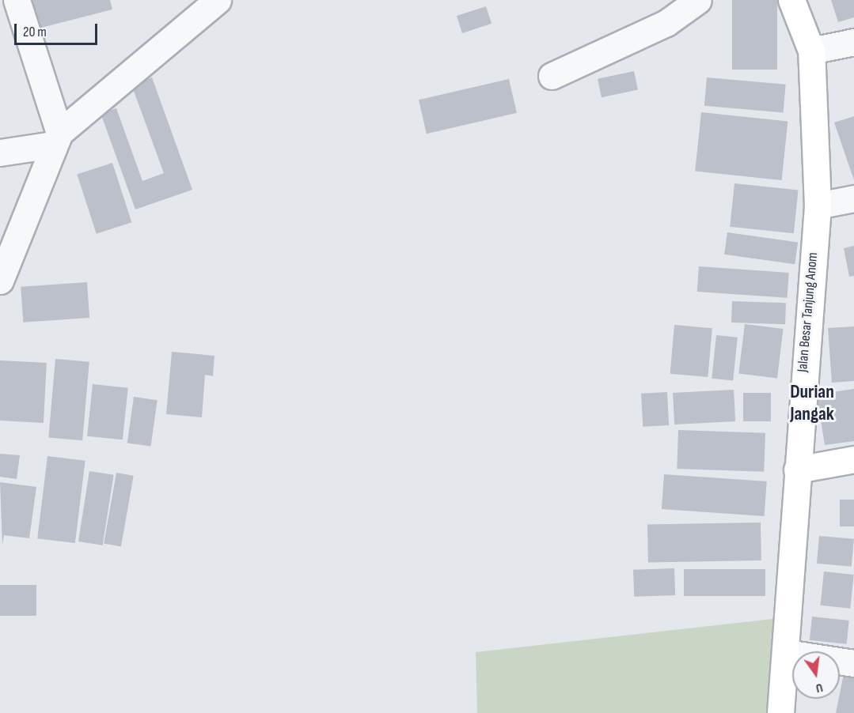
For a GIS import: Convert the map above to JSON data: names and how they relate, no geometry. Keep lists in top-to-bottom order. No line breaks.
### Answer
{"streets":{"main road":["Jalan Besar Tanjung Anom"]},"districts":["Durian Jangak"],"scale_bar":"20 m","north":"bottom"}
